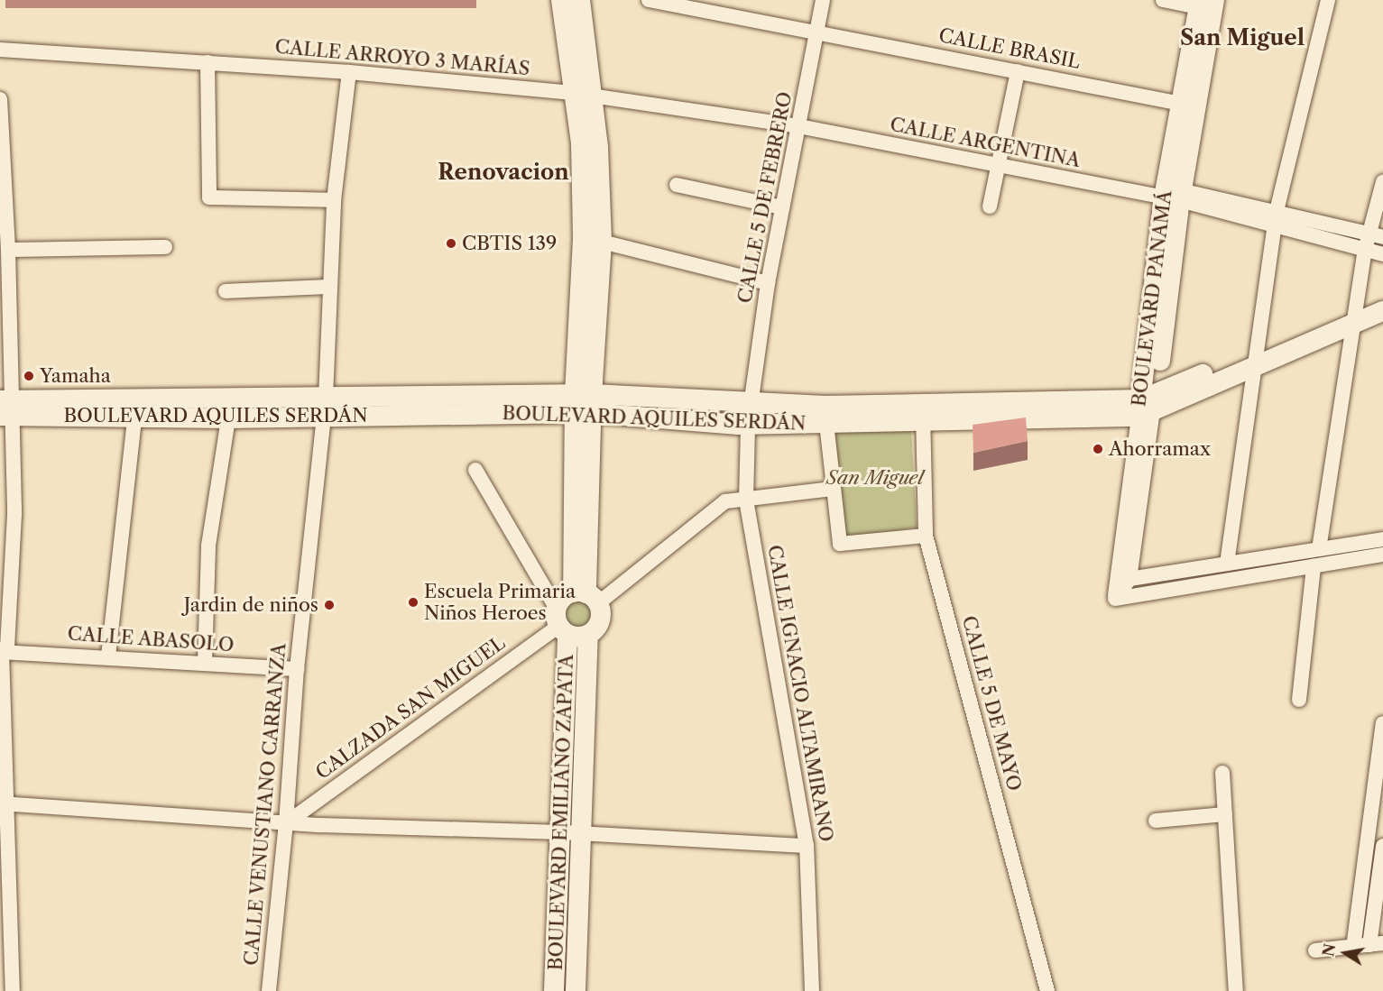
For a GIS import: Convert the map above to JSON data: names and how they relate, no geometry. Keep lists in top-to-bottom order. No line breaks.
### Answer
{"streets":{"street":["CALLE BRASIL","CALLE ARROYO 3 MARÍAS","CALLE ARGENTINA","CALLE 5 DE FEBRERO","BOULEVARD PANAMÁ","BOULEVARD AQUILES SERDÁN","CALLE ABASOLO","CALLE IGNACIO ALTAMIRANO","CALLE 5 DE MAYO","CALZADA SAN MIGUEL","CALLE VENUSTIANO CARRANZA","BOULEVARD EMILIANO ZAPATA"]},"crossings":[["CALLE BRASIL","CALLE 5 DE FEBRERO"],["CALLE BRASIL","BOULEVARD PANAMÁ"],["CALLE ARROYO 3 MARÍAS","CALLE ARGENTINA"],["CALLE ARROYO 3 MARÍAS","CALLE 5 DE FEBRERO"],["CALLE ARROYO 3 MARÍAS","CALLE VENUSTIANO CARRANZA"],["CALLE ARGENTINA","CALLE 5 DE FEBRERO"],["CALLE ARGENTINA","BOULEVARD PANAMÁ"],["CALLE 5 DE FEBRERO","BOULEVARD AQUILES SERDÁN"],["CALLE 5 DE FEBRERO","CALLE IGNACIO ALTAMIRANO"],["BOULEVARD PANAMÁ","BOULEVARD AQUILES SERDÁN"],["BOULEVARD AQUILES SERDÁN","CALLE IGNACIO ALTAMIRANO"],["BOULEVARD AQUILES SERDÁN","CALLE 5 DE MAYO"],["BOULEVARD AQUILES SERDÁN","CALLE VENUSTIANO CARRANZA"],["CALLE ABASOLO","CALLE VENUSTIANO CARRANZA"],["CALZADA SAN MIGUEL","CALLE VENUSTIANO CARRANZA"],["CALZADA SAN MIGUEL","BOULEVARD EMILIANO ZAPATA"]],"districts":["San Miguel","Renovacion"],"parks":["San Miguel"],"places":["CBTIS 139","Yamaha","Ahorramax","Escuela Primaria Niños Heroes","Jardin de niños"],"north":"left"}
